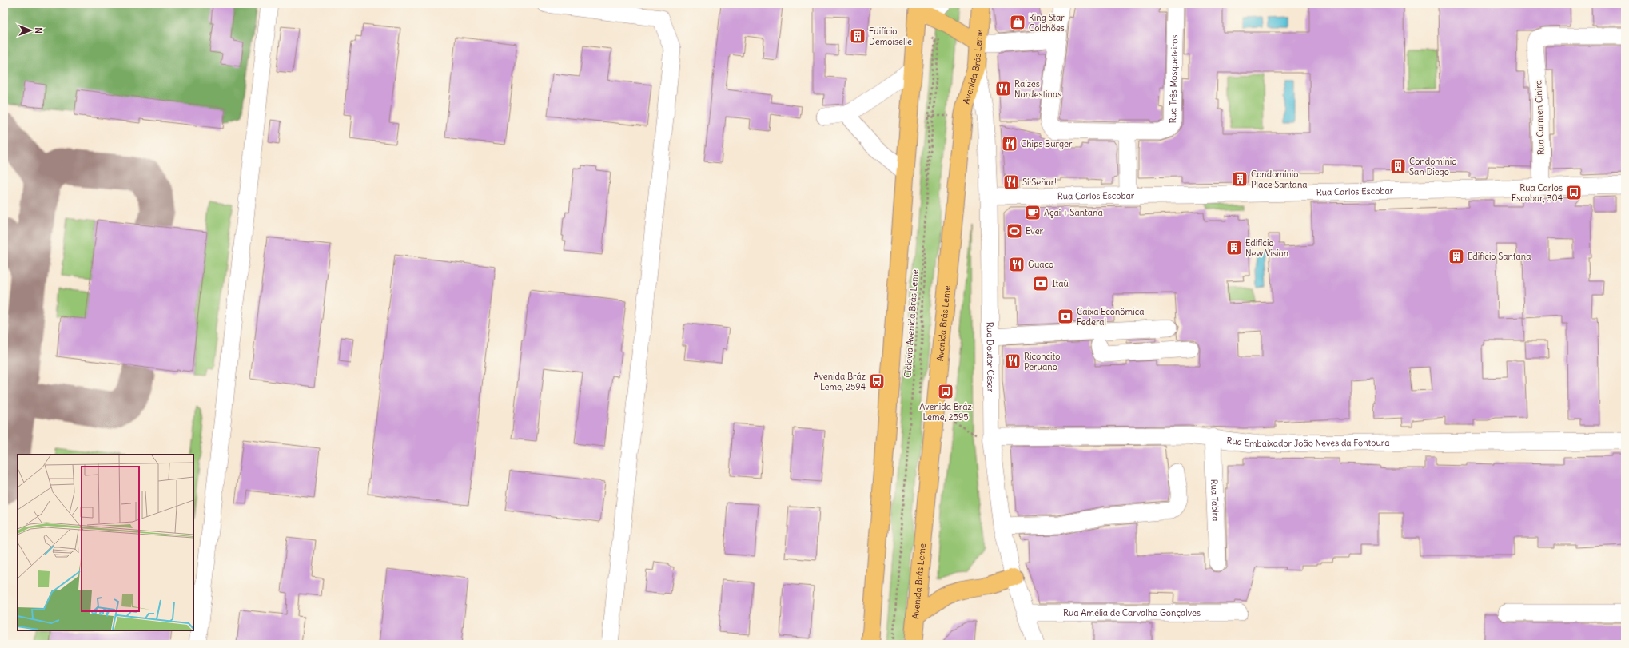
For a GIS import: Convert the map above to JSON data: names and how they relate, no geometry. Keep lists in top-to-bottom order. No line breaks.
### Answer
{"streets":{"main road":["Avenida Brás Leme"],"street":["Rua Três Mosqueteiros","Rua Carmen Cinira","Rua Carlos Escobar","Rua Doutor César","Rua Embaixador João Neves da Fontoura","Rua Tabira","Rua Amélia de Carvalho Gonçalves"],"path":["Ciclovia Avenida Brás Leme"]},"crossings":[["Avenida Brás Leme","Rua Doutor César"],["Rua Carmen Cinira","Rua Carlos Escobar"],["Rua Carlos Escobar","Rua Doutor César"],["Rua Doutor César","Rua Embaixador João Neves da Fontoura"],["Rua Doutor César","Rua Amélia de Carvalho Gonçalves"],["Rua Embaixador João Neves da Fontoura","Rua Tabira"]],"places":{"shop":["King Star Colchões"],"building":["Edifício Demoiselle","Condomínio San Diego","Condomínio Place Santana","Edifício New Vision","Edifício Santana"],"restaurant":["Raízes Nordestinas","Chips Burger","Sí Señor!","Guaco","Riconcito Peruano"],"bus stop":["Rua Carlos Escobar, 304","Avenida Bráz Leme, 2594","Avenida Bráz Leme, 2595"],"cafe":["Açaí + Santana"],"sports":["Ever"],"bank":["Itaú","Caixa Econômica Federal"]},"north":"right"}
